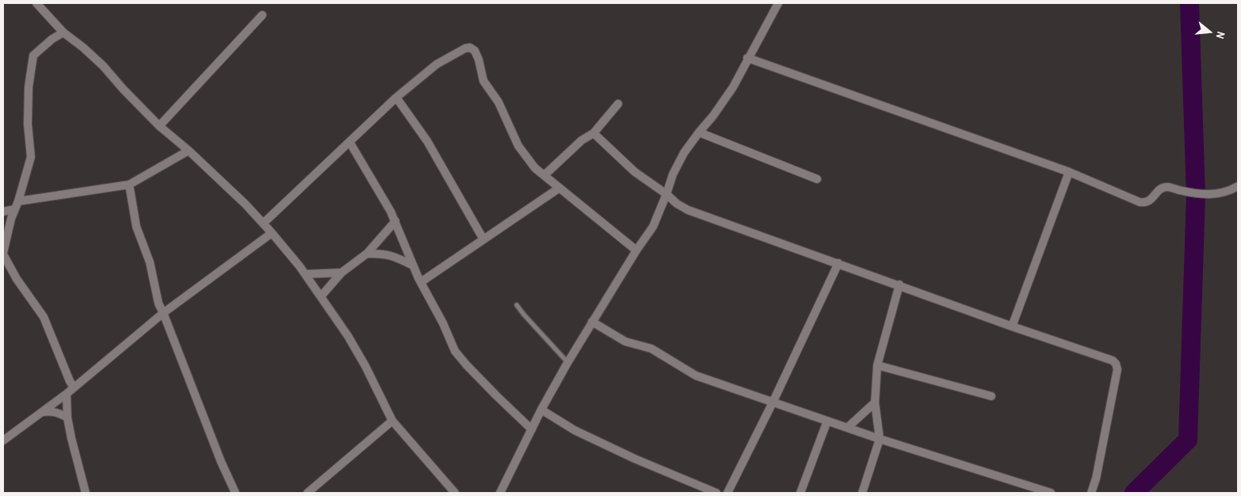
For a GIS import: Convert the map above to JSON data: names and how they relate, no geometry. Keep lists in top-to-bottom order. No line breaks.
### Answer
{"north":"right"}
